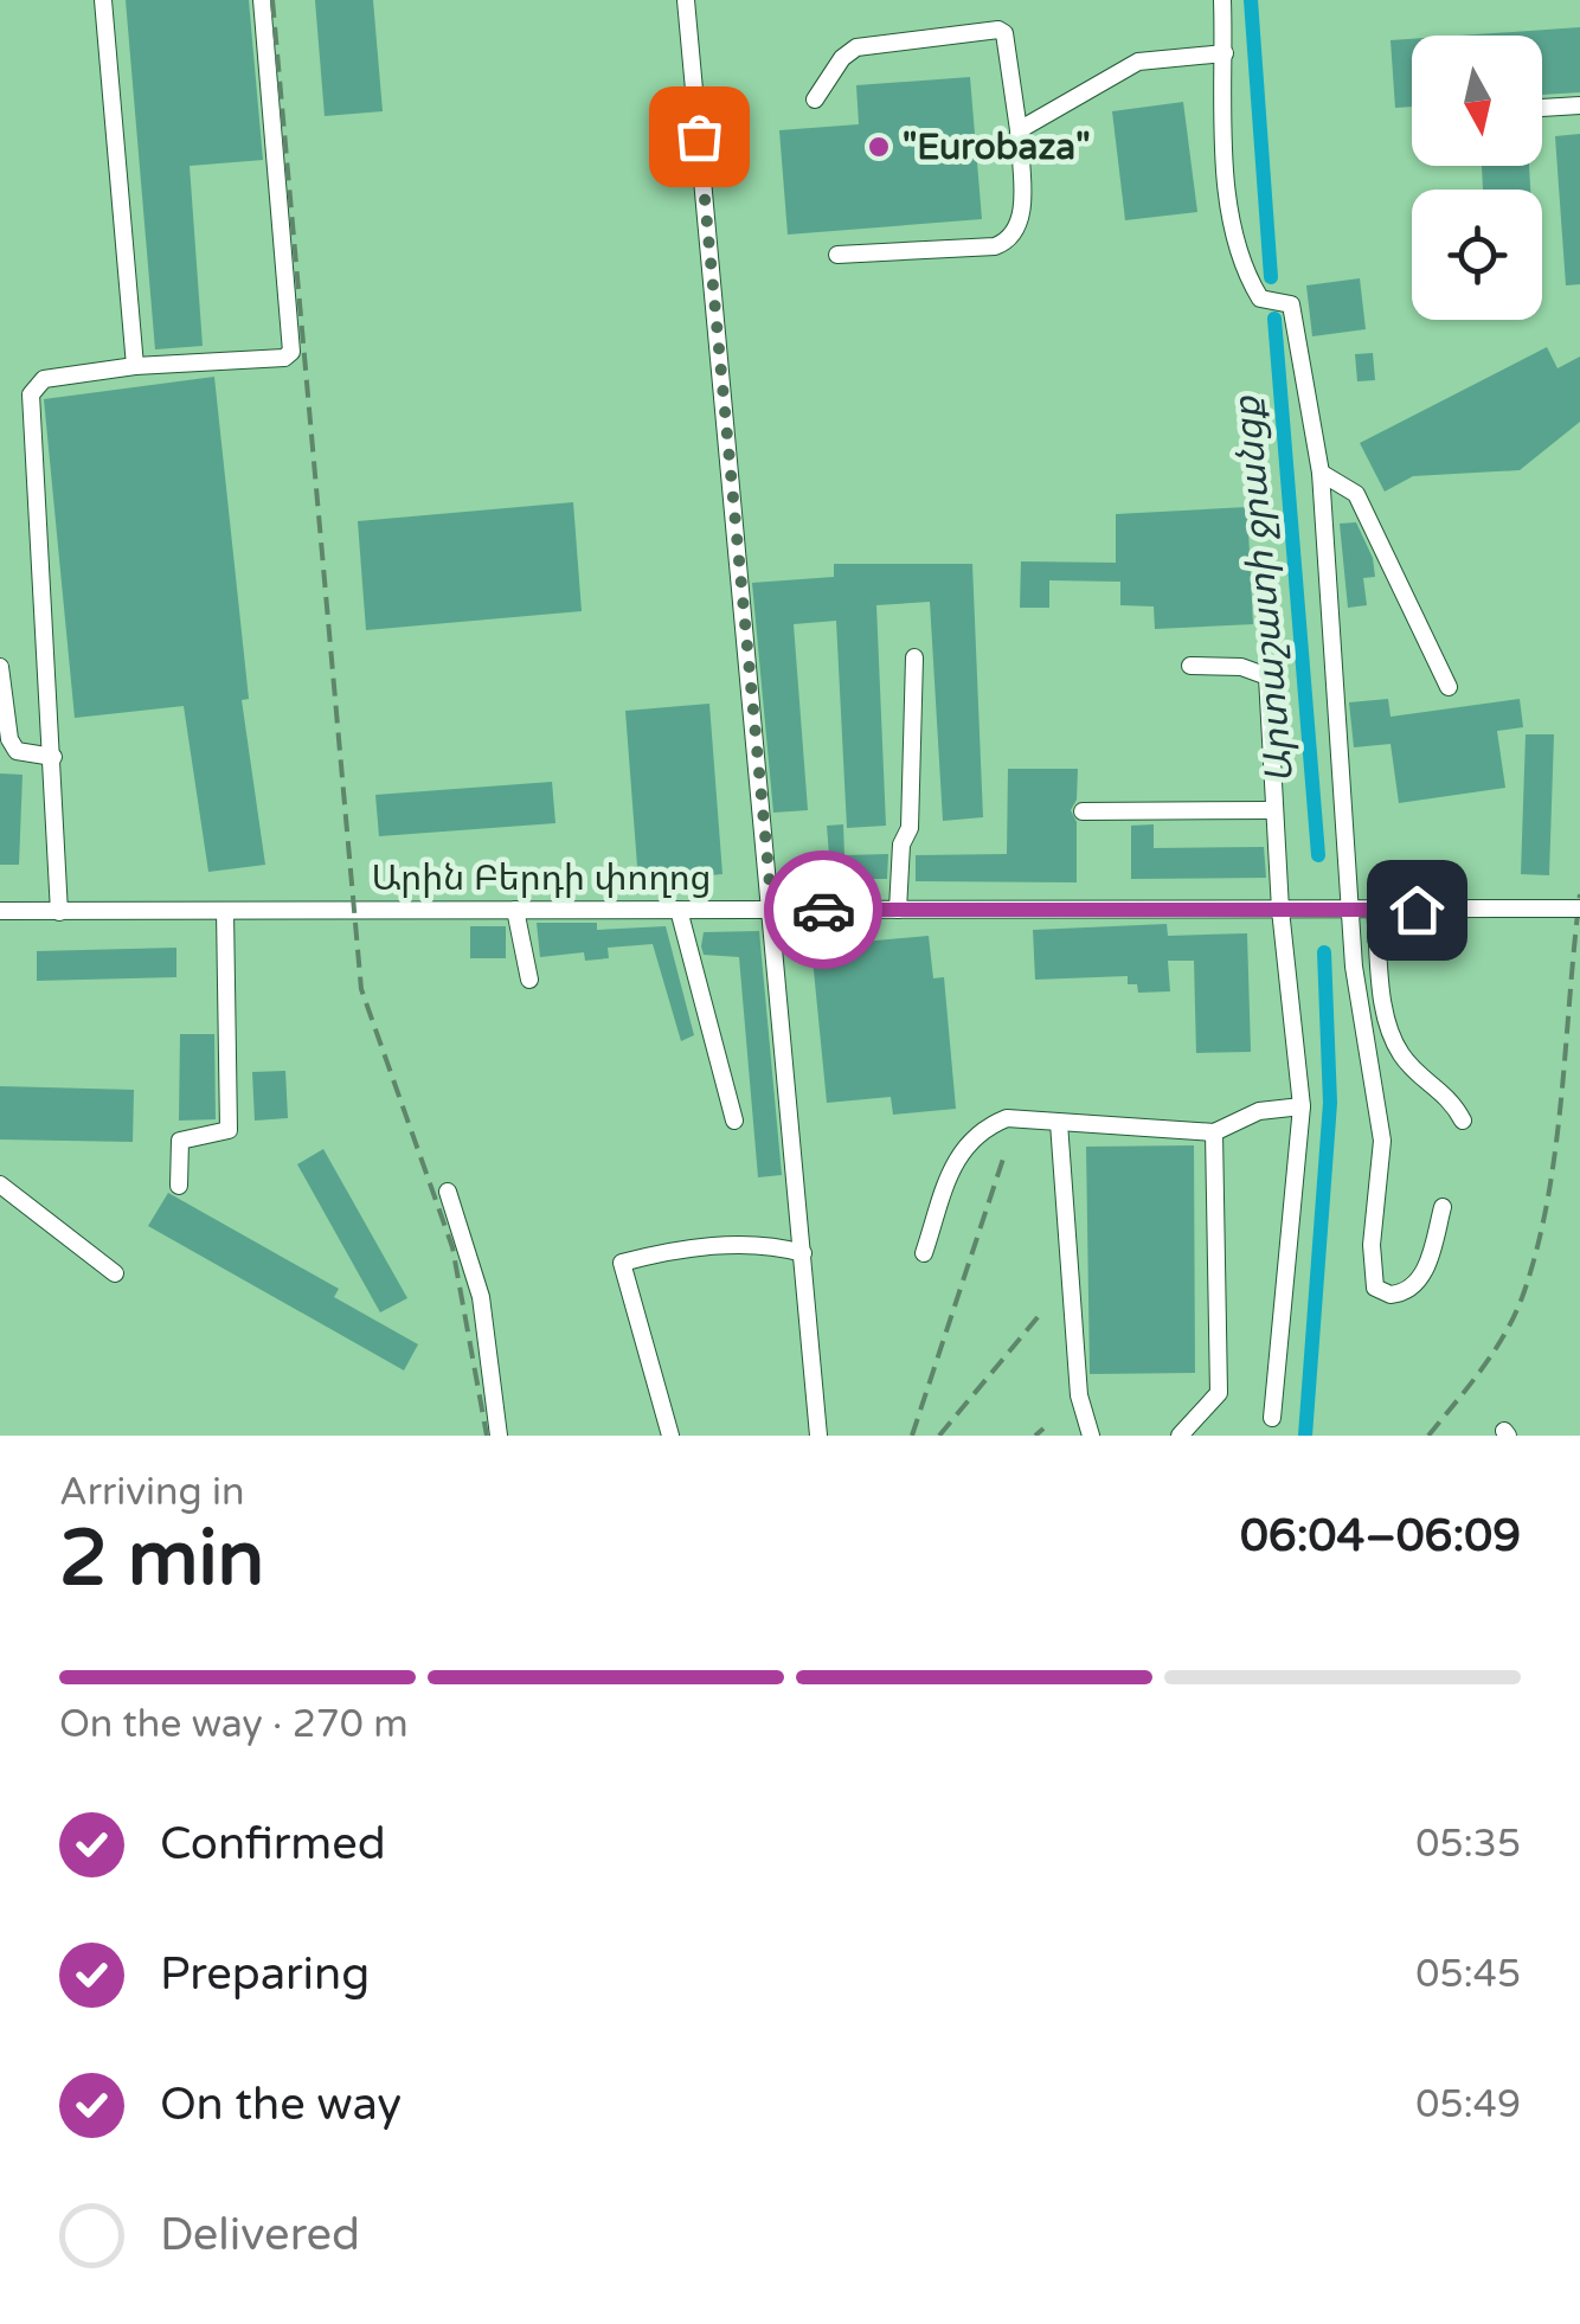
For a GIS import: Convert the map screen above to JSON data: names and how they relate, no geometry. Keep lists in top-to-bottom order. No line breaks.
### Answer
{"streets":{"street":["Արին Բերդի փողոց"]},"water":["Արտաշատի ջրանցք"],"places":["\"Eurobaza\""],"north":"bottom","page":{"heading":["2 min","Arriving in","06:04–06:09"],"bar":"On the way · 270 m","list":[["Confirmed","05:35"],["Preparing","05:45"],["On the way","05:49"],"Delivered"]}}
